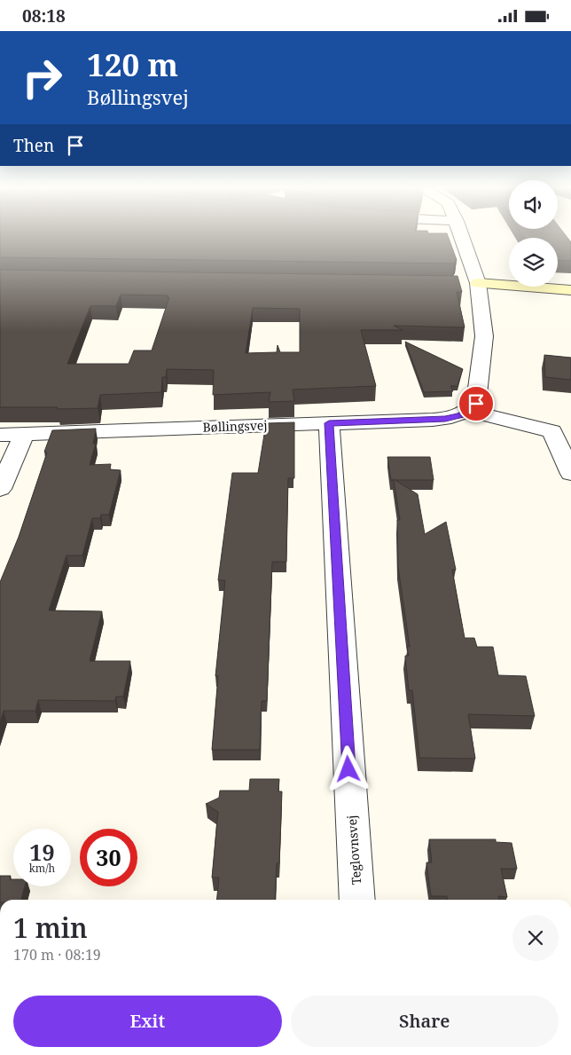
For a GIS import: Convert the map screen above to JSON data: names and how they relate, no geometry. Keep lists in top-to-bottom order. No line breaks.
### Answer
{"streets":{"street":["Bøllingsvej","Teglovnsvej"]},"crossings":[["Bøllingsvej","Teglovnsvej"]],"page":{"status":"08:18","turn":["120 m","Bøllingsvej"],"then":"Then","speed":"19 km/h","limit":"30","heading":["1 min","170 m · 08:19"],"buttons":["Exit","Share"]}}
